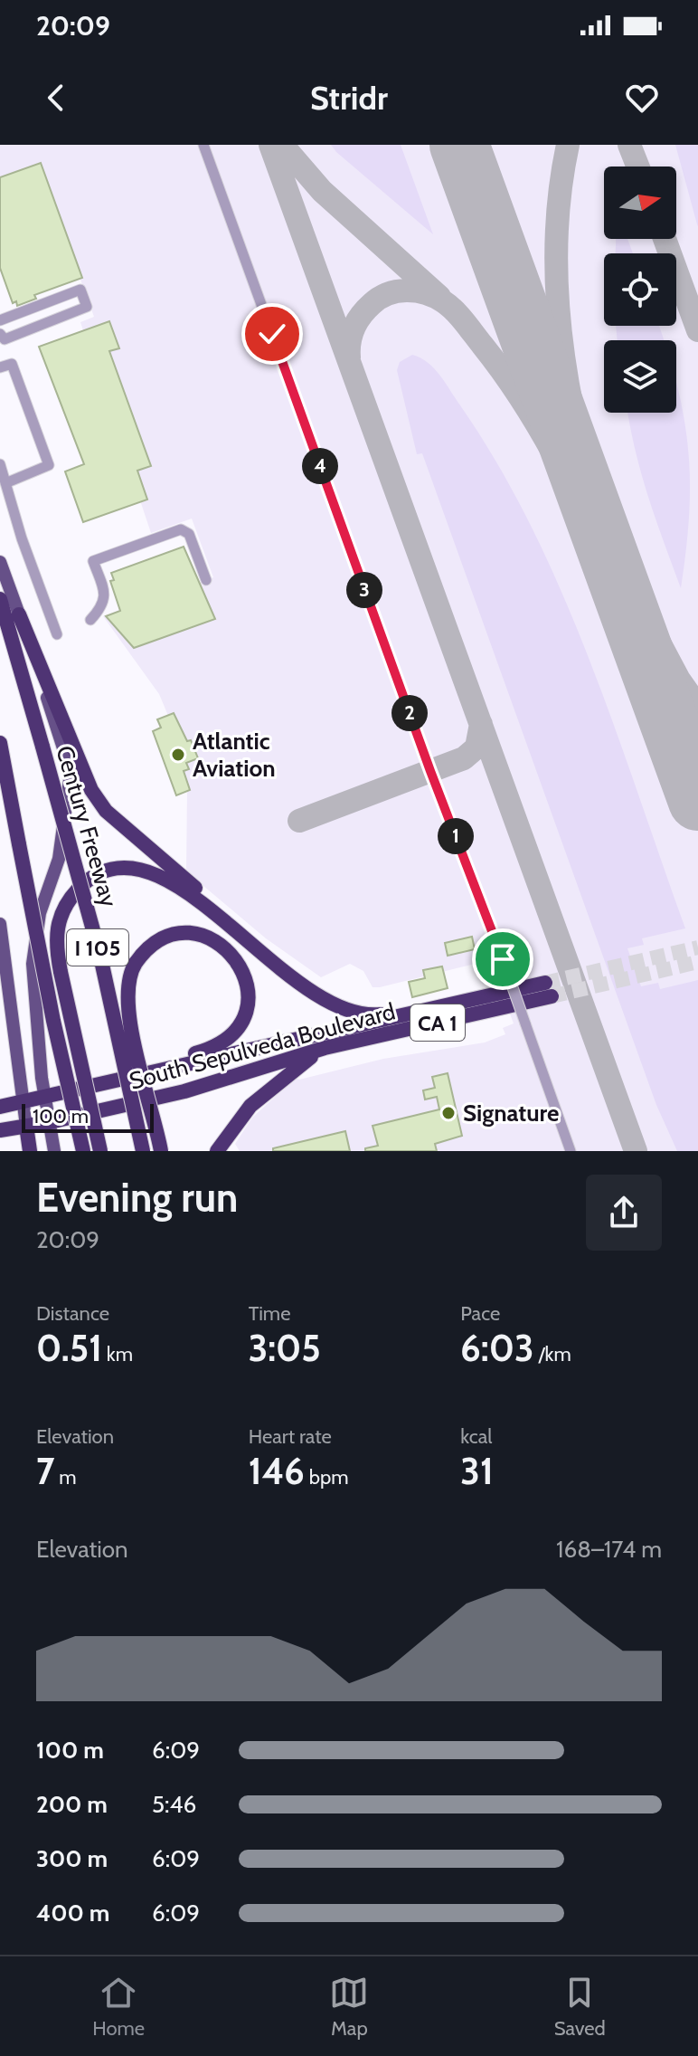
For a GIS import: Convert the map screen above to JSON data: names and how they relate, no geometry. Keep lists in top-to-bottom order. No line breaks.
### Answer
{"streets":{"highway":["Century Freeway","I 105","CA 1","South Sepulveda Boulevard"]},"crossings":[["CA 1","South Sepulveda Boulevard"]],"places":["Atlantic Aviation","Signature"],"scale_bar":"100 m","north":"right","page":{"status":"20:09","header":"Stridr","pins":["4","3","2","1"],"scale":"100 m","heading":["Evening run","20:09"],"stats":[["Distance","0.51 km"],["Time","3:05"],["Pace","6:03 /km"],["Elevation","7 m"],["Heart rate","146 bpm"],["kcal","31"]],"chart":["Elevation","168–174 m"],"list":[{"name":"100 m","note":"6:09"},{"name":"200 m","note":"5:46"},{"name":"300 m","note":"6:09"},{"name":"400 m","note":"6:09"}],"tabs":["Home","Map","Saved"]}}
